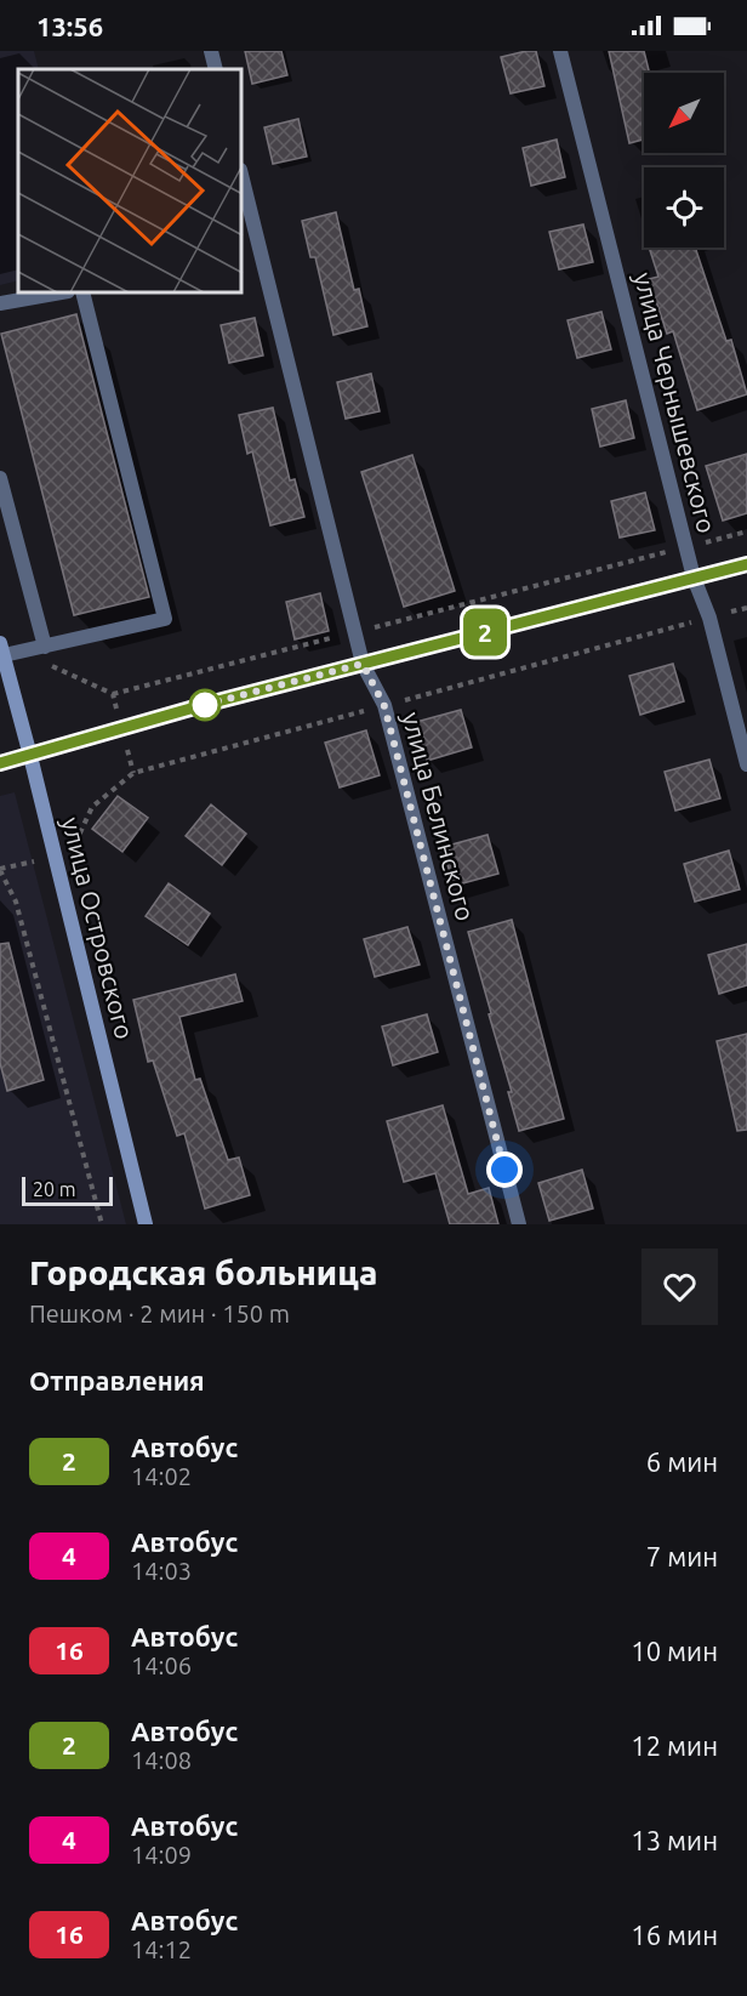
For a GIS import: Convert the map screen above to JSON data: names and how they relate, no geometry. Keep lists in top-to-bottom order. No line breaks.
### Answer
{"streets":{"street":["улица Чернышевского","улица Белинского","улица Островского"]},"lines":["bus line 2"],"scale_bar":"20 m","north":"bottom left","page":{"status":"13:56","on_map":"2","scale":"20 m","heading":[["Городская больница","Пешком · 2 мин · 150 m"],"Отправления"],"list":[{"mark":"2","name":"Автобус","note":"14:02","value":"6 мин"},{"mark":"4","name":"Автобус","note":"14:03","value":"7 мин"},{"mark":"16","name":"Автобус","note":"14:06","value":"10 мин"},{"mark":"2","name":"Автобус","note":"14:08","value":"12 мин"},{"mark":"4","name":"Автобус","note":"14:09","value":"13 мин"},{"mark":"16","name":"Автобус","note":"14:12","value":"16 мин"}]}}
